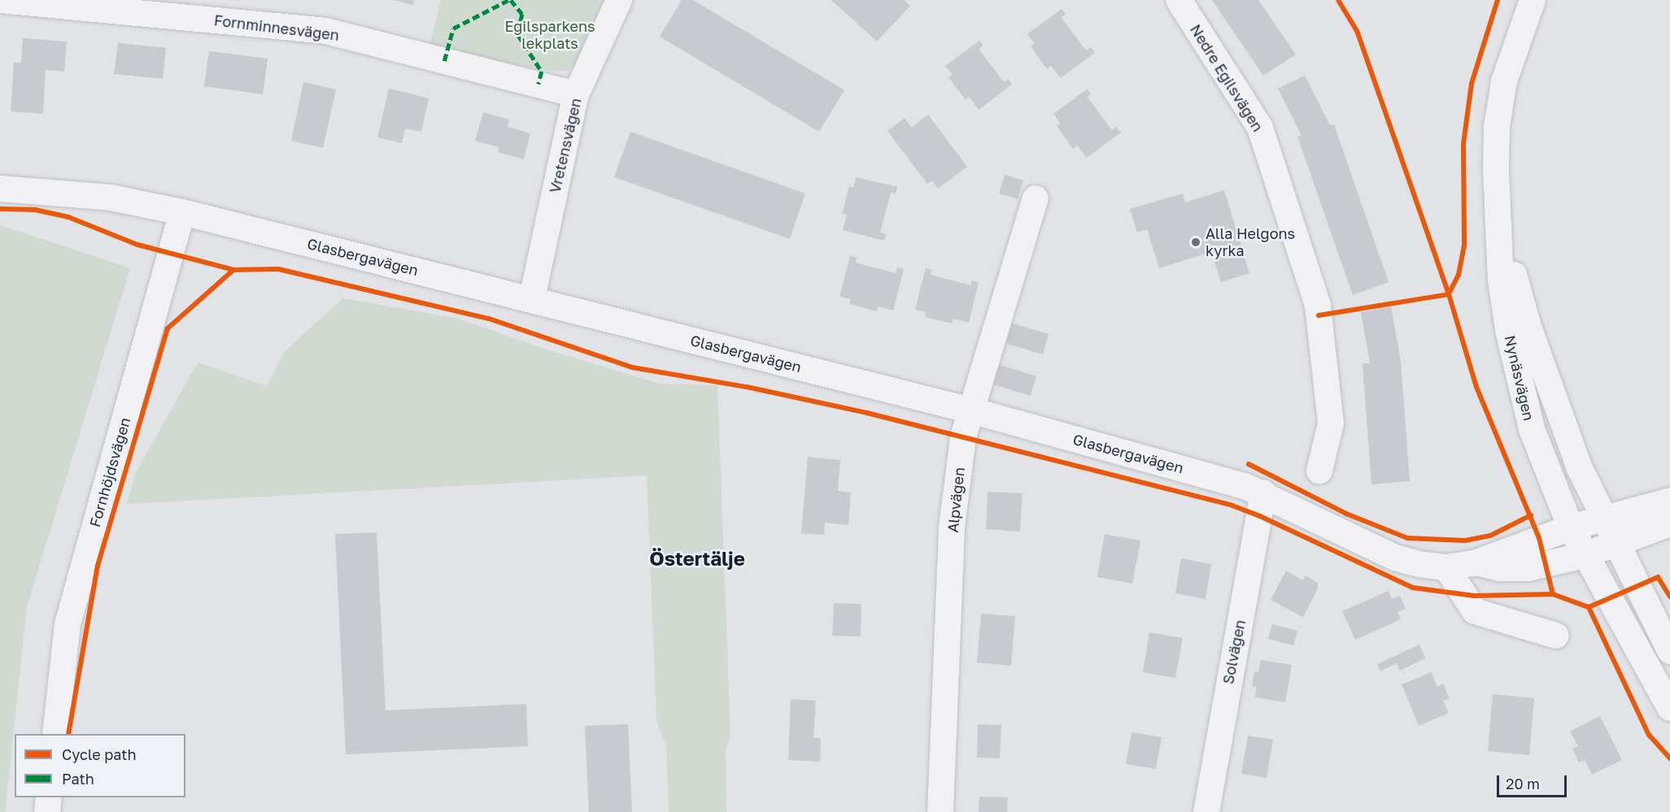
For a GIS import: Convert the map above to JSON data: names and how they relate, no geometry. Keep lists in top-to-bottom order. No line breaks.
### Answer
{"streets":{"street":["Fornminnesvägen","Nedre Egilsvägen","Vretensvägen","Glasbergavägen","Nynäsvägen","Fornhöjdsvägen","Alpvägen","Solvägen"]},"crossings":[["Fornminnesvägen","Vretensvägen"],["Vretensvägen","Glasbergavägen"],["Glasbergavägen","Nynäsvägen"],["Glasbergavägen","Fornhöjdsvägen"],["Glasbergavägen","Alpvägen"],["Glasbergavägen","Solvägen"]],"districts":["Östertälje"],"parks":["Egilsparkens lekplats"],"places":["Alla Helgons kyrka"],"legend":["Cycle path","Path"],"scale_bar":"20 m"}
